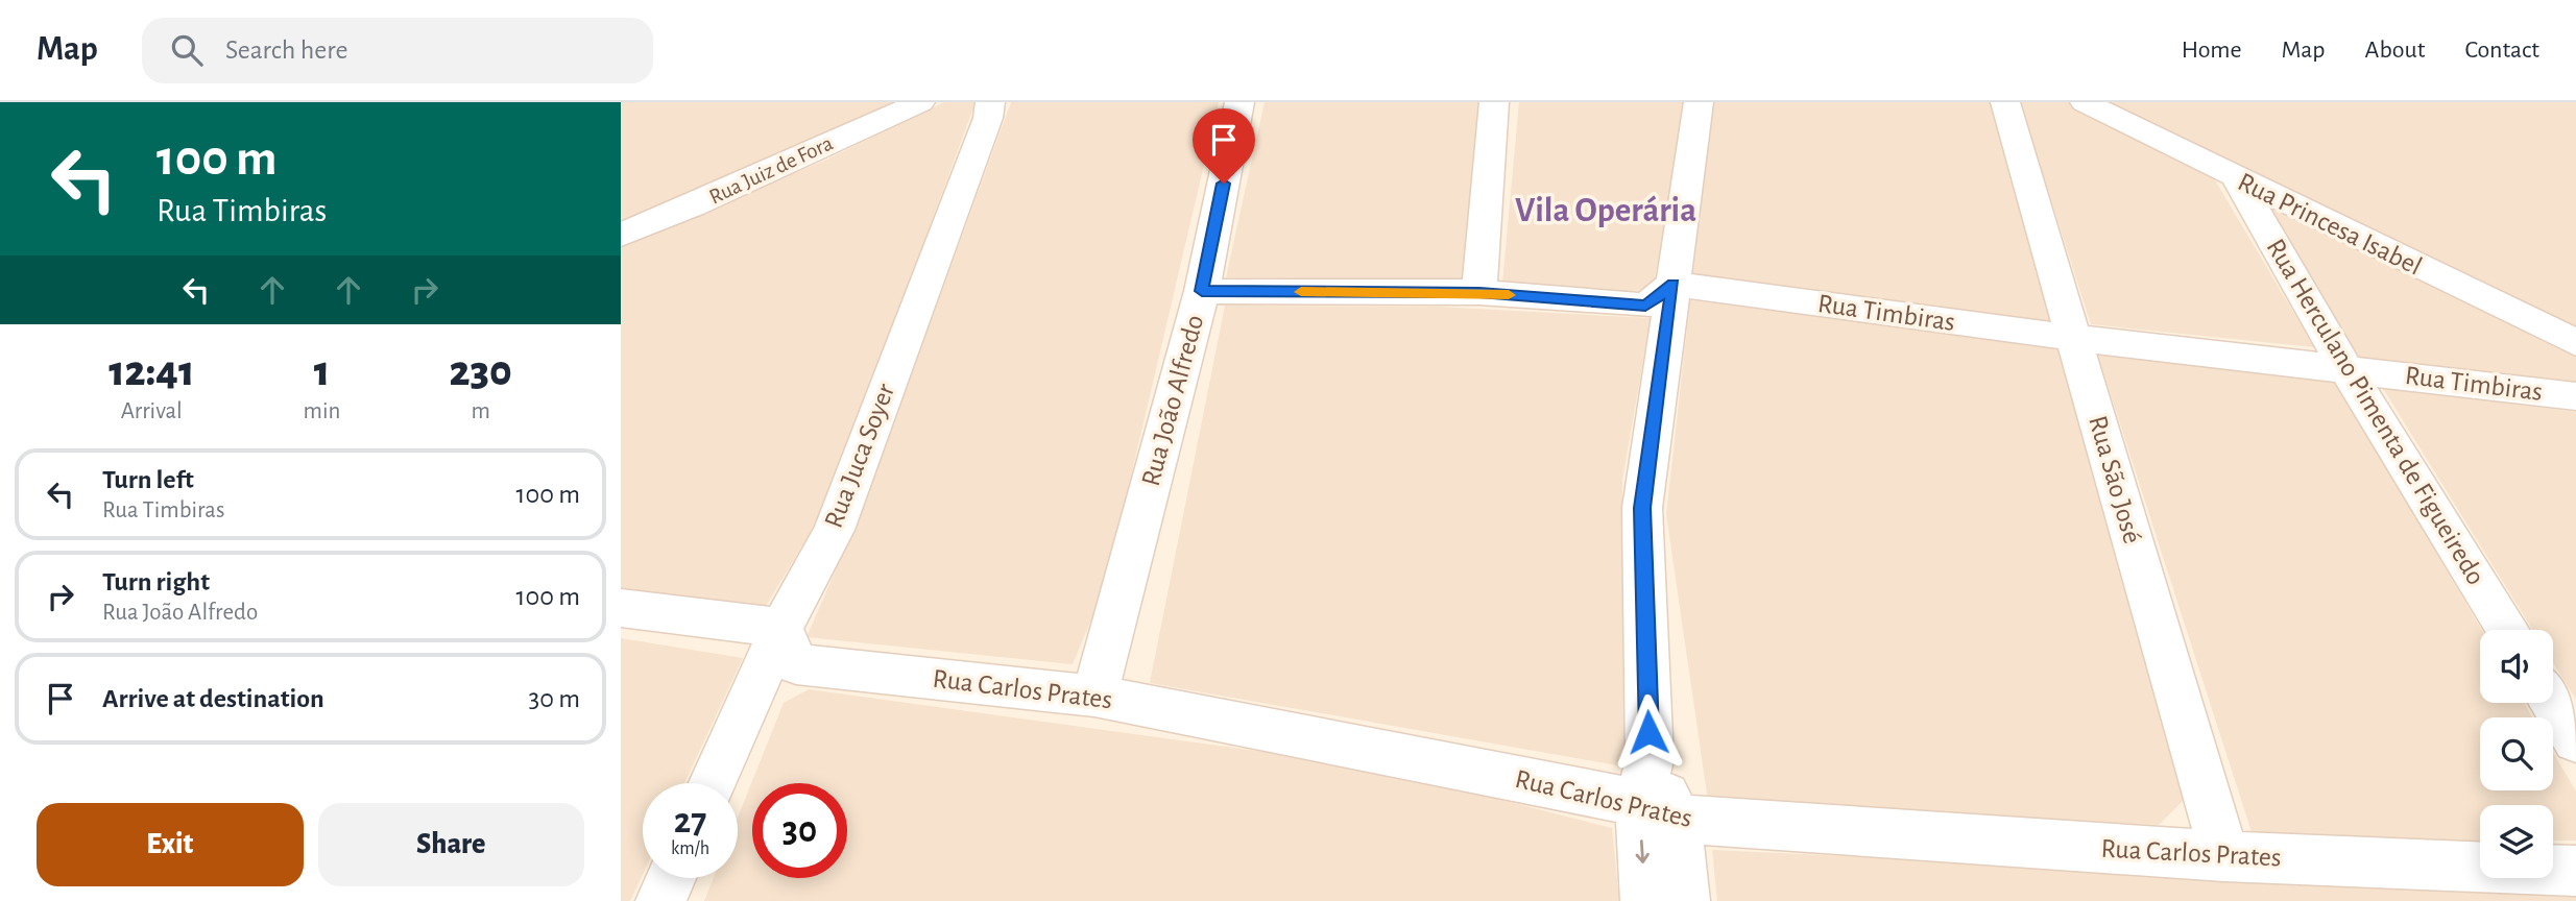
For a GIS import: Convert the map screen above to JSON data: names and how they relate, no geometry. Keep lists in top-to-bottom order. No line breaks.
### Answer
{"streets":{"street":["Rua Juiz de Fora","Rua Princesa Isabel","Rua Timbiras","Rua João Alfredo","Rua Herculano Pimenta de Figueiredo","Rua Juca Soyer","Rua São José","Rua Carlos Prates"]},"crossings":[["Rua Princesa Isabel","Rua Herculano Pimenta de Figueiredo"],["Rua Timbiras","Rua Herculano Pimenta de Figueiredo"],["Rua Timbiras","Rua São José"],["Rua João Alfredo","Rua Carlos Prates"],["Rua Juca Soyer","Rua Carlos Prates"],["Rua São José","Rua Carlos Prates"]],"districts":["Vila Operária"],"page":{"header":"Map","search":"Search here","nav":["Home","Map","About","Contact"],"turn":["100 m","Rua Timbiras"],"eta":["12:41","Arrival","1","min","230","m"],"list":[{"name":"Turn left","note":"Rua Timbiras","value":"100 m"},{"name":"Turn right","note":"Rua João Alfredo","value":"100 m"},{"name":"Arrive at destination","value":"30 m"}],"speed":"27 km/h","limit":"30","buttons":["Exit","Share"]}}
